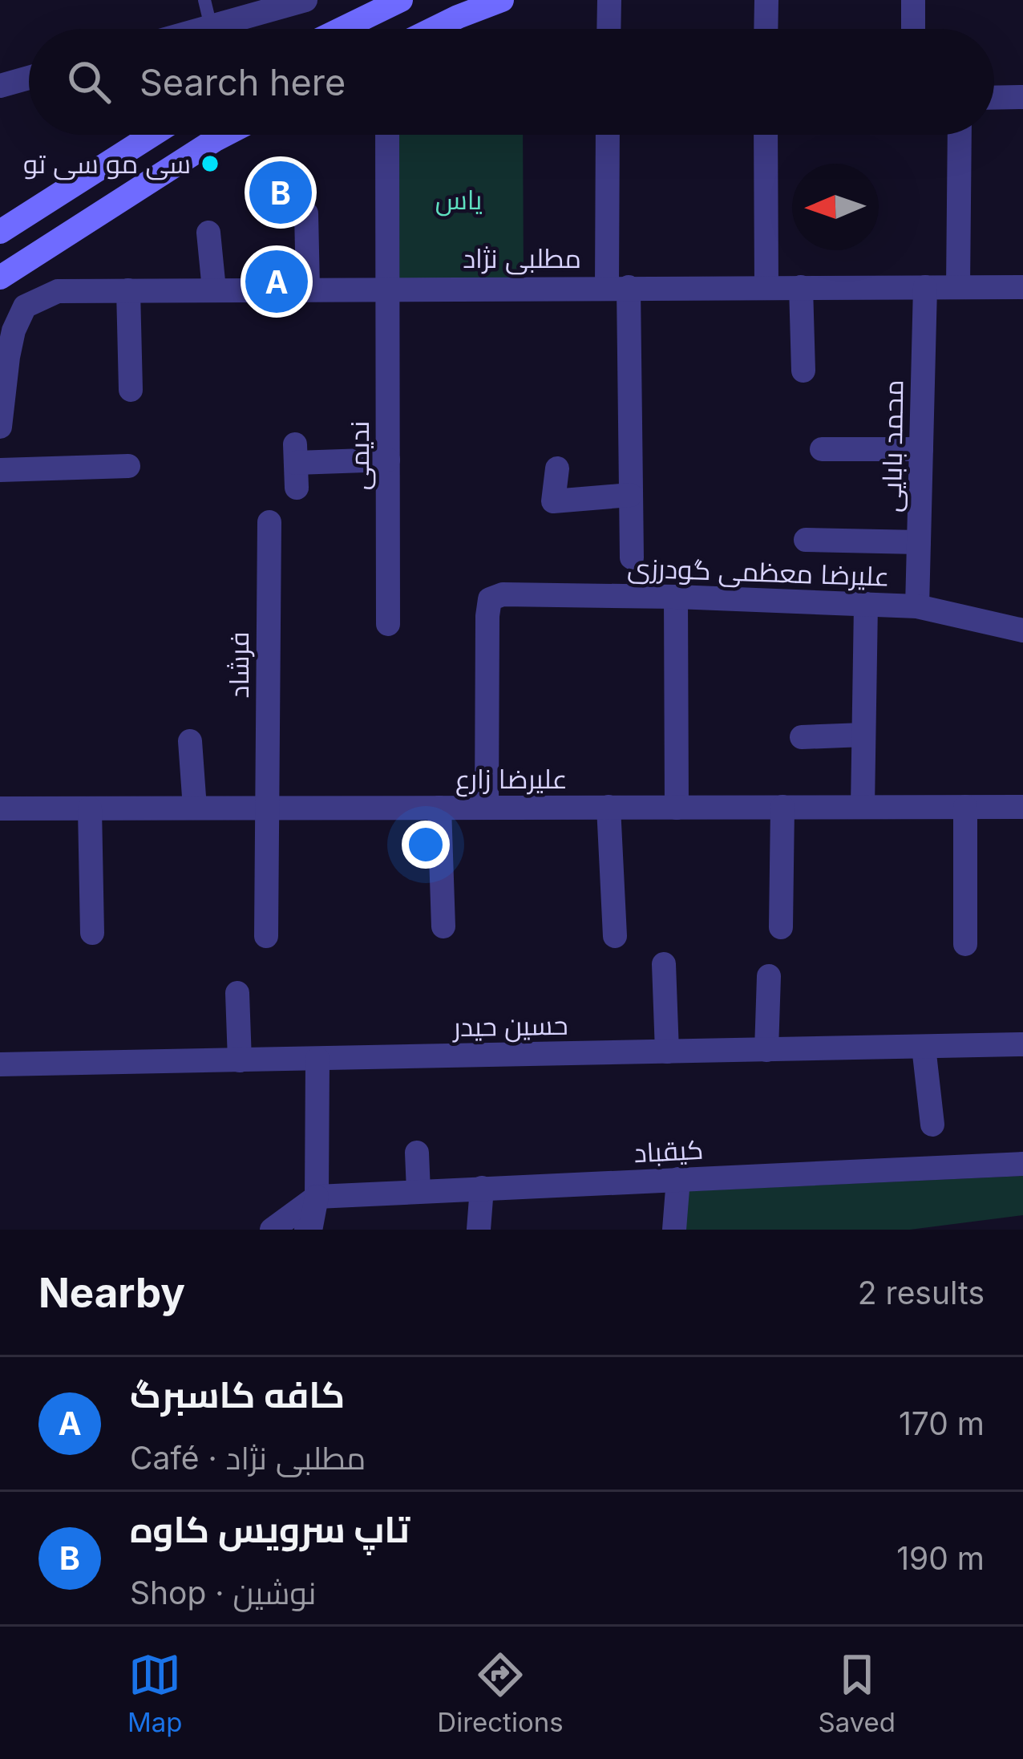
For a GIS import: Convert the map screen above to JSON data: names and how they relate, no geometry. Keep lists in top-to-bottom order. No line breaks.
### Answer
{"streets":{"street":["مطلبی نژاد","محمد بابایی","ندیمی","علیرضا معظمی گودرزی","فرشاد","علیرضا زارع","حسین حیدر","کیقباد"]},"crossings":[["مطلبی نژاد","محمد بابایی"],["مطلبی نژاد","ندیمی"],["محمد بابایی","علیرضا معظمی گودرزی"],["علیرضا معظمی گودرزی","علیرضا زارع"],["فرشاد","علیرضا زارع"]],"parks":["یاس"],"places":["سی مو سی تو"],"north":"left","page":{"search":"Search here","pins":["B","A"],"heading":["Nearby","2 results"],"list":[{"mark":"A","name":"کافه کاسبرگ","note":"Café · مطلبی نژاد","value":"170 m"},{"mark":"B","name":"تاپ سرویس کاوه","note":"Shop · نوشین","value":"190 m"}],"nav":["Map","Directions","Saved"]}}
